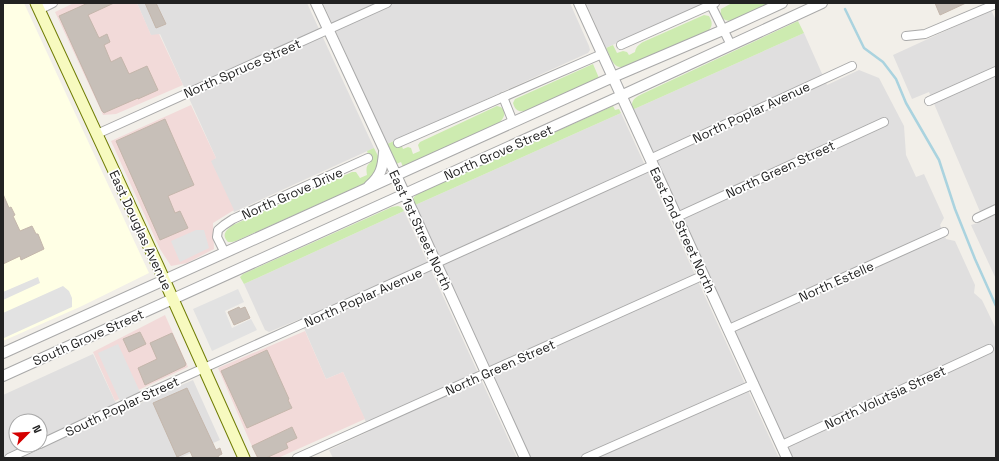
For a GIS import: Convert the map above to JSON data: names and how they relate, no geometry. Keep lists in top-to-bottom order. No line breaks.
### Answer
{"streets":{"main road":["East Douglas Avenue"],"street":["North Spruce Street","North Poplar Avenue","North Grove Street","North Green Street","North Grove Drive","East 1st Street North","East 2nd Street North","North Estelle","South Grove Street","North Volutsia Street","South Poplar Street"]},"crossings":[["North Spruce Street","East Douglas Avenue"],["North Spruce Street","East 1st Street North"],["North Poplar Avenue","East Douglas Avenue"],["North Poplar Avenue","East 1st Street North"],["North Poplar Avenue","East 2nd Street North"],["North Poplar Avenue","South Poplar Street"],["North Grove Street","North Grove Drive"],["North Grove Street","East Douglas Avenue"],["North Grove Street","East 1st Street North"],["North Grove Street","East 2nd Street North"],["North Grove Street","South Grove Street"],["North Green Street","East 1st Street North"],["North Green Street","East 2nd Street North"],["East Douglas Avenue","South Grove Street"],["East Douglas Avenue","South Poplar Street"],["East 2nd Street North","North Estelle"],["East 2nd Street North","North Volutsia Street"]],"north":"top right"}
